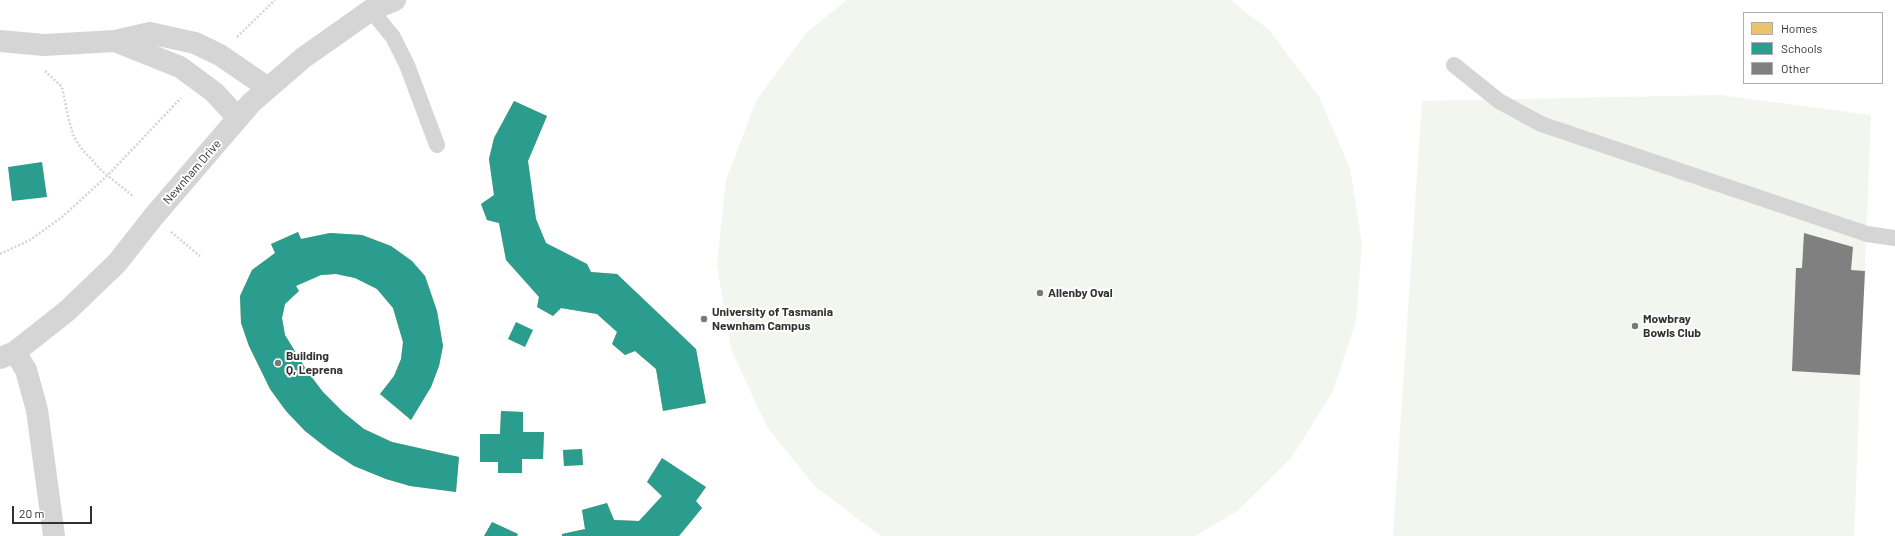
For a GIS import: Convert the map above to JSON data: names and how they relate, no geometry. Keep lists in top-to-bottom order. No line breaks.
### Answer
{"streets":{"street":["Newnham Drive"]},"places":["Allenby Oval","University of Tasmania Newnham Campus","Mowbray Bowls Club","Building Q, Leprena"],"legend":["Homes","Schools","Other"],"scale_bar":"20 m"}
